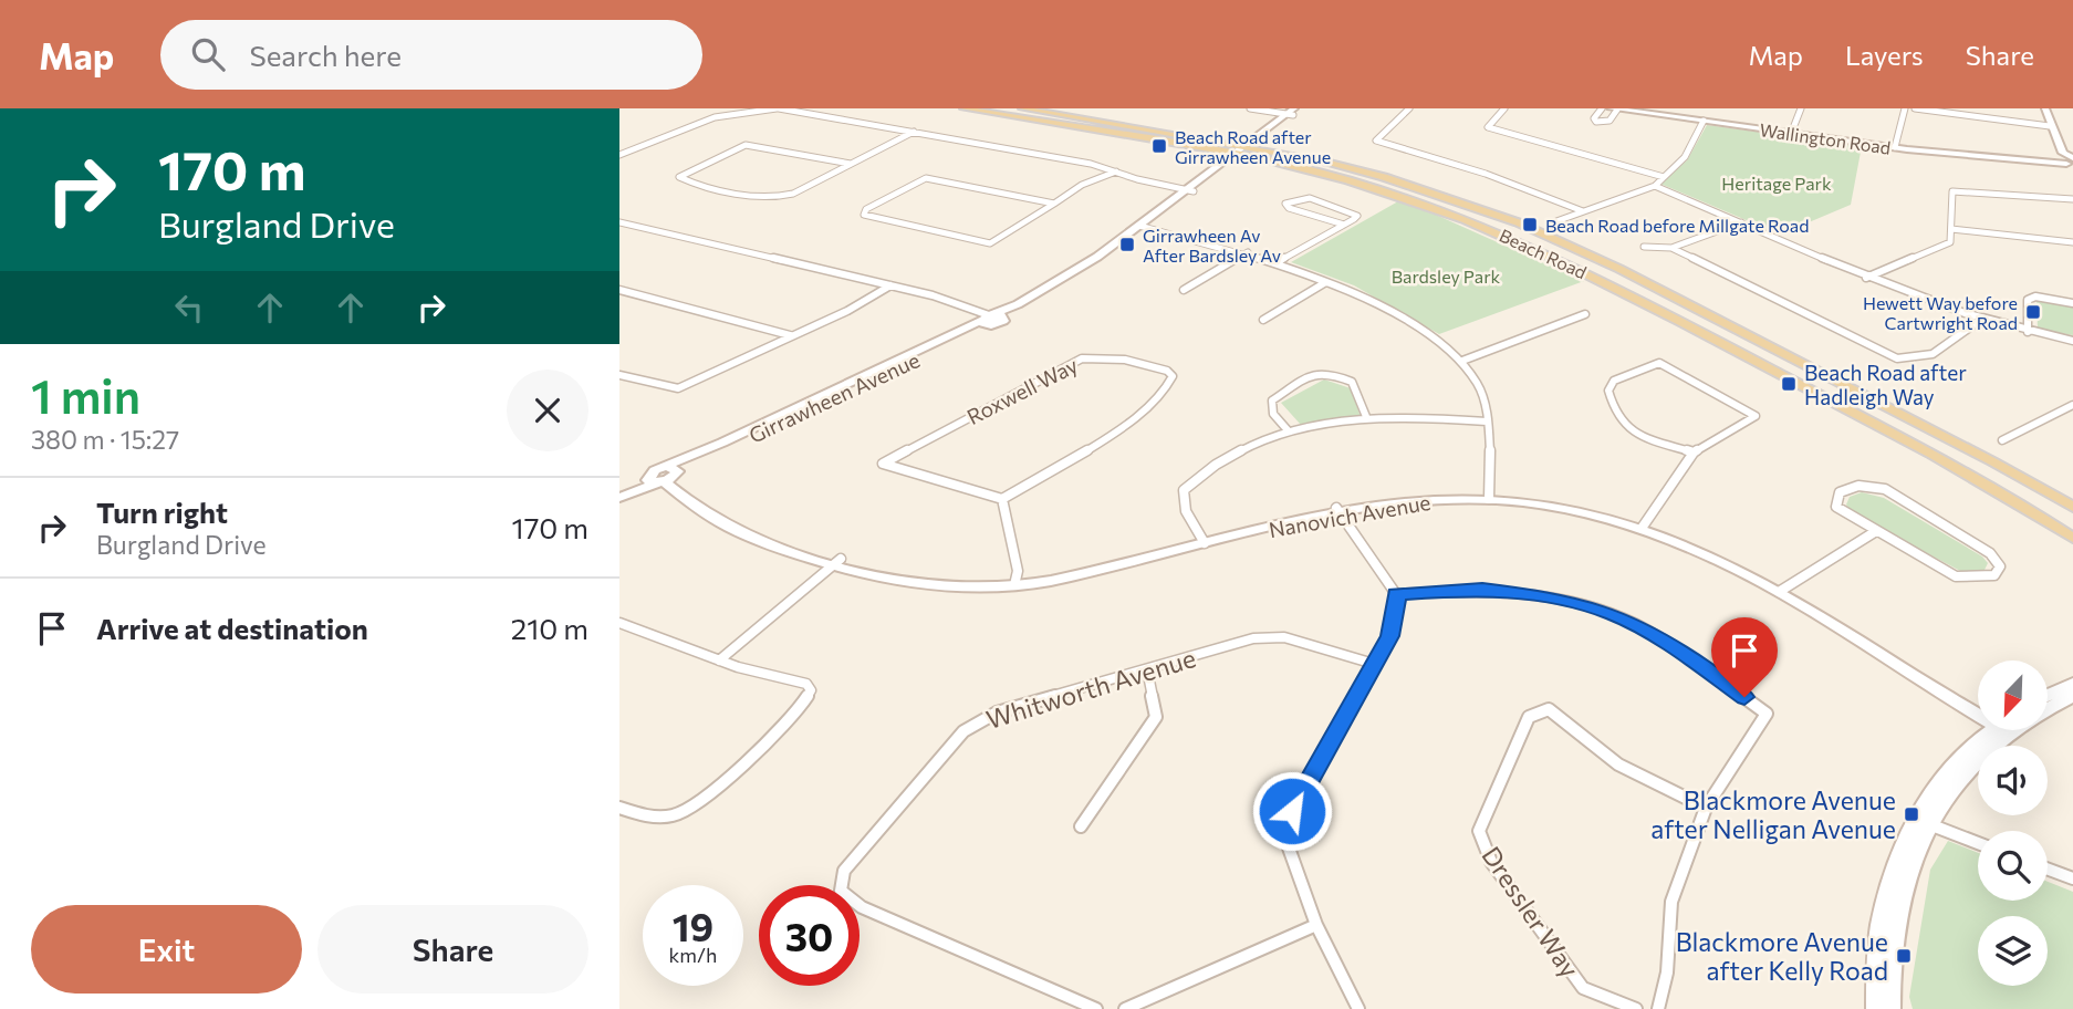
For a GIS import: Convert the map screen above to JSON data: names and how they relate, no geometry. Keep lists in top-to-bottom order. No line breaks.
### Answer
{"streets":{"main road":["Beach Road"],"street":["Wallington Road","Roxwell Way","Girrawheen Avenue","Nanovich Avenue","Whitworth Avenue","Dressler Way"]},"crossings":[["Beach Road","Girrawheen Avenue"],["Girrawheen Avenue","Nanovich Avenue"]],"parks":["Heritage Park","Bardsley Park"],"places":{"transit":["Beach Road after Girrawheen Avenue","Beach Road before Millgate Road","Girrawheen Av After Bardsley Av","Hewett Way before Cartwright Road","Beach Road after Hadleigh Way","Blackmore Avenue after Nelligan Avenue","Blackmore Avenue after Kelly Road"]},"north":"bottom left","page":{"header":"Map","search":"Search here","nav":["Map","Layers","Share"],"turn":["170 m","Burgland Drive"],"heading":["1 min","380 m · 15:27"],"list":[{"name":"Turn right","note":"Burgland Drive","value":"170 m"},{"name":"Arrive at destination","value":"210 m"}],"speed":"19 km/h","limit":"30","buttons":["Exit","Share"]}}
